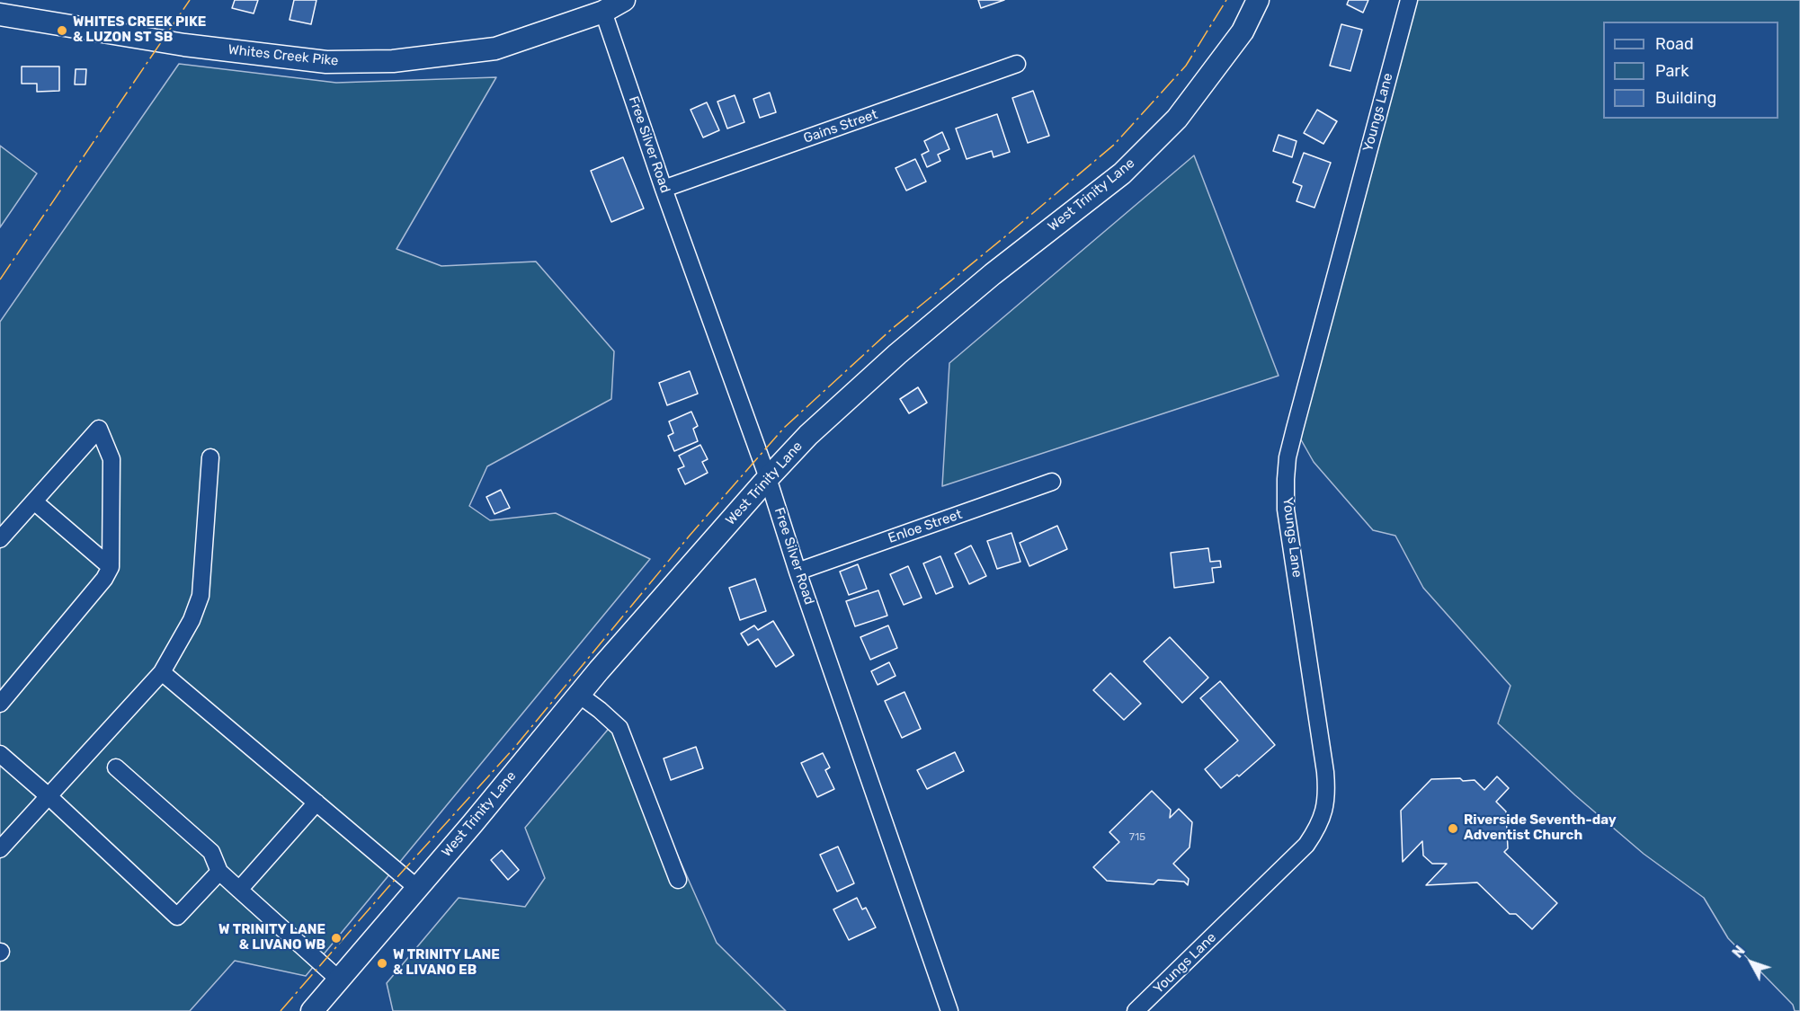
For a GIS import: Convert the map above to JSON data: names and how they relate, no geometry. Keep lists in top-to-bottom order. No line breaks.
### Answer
{"streets":{"main road":["Whites Creek Pike","West Trinity Lane"],"street":["Youngs Lane","Gains Street","Free Silver Road","Enloe Street"]},"crossings":[["Whites Creek Pike","Free Silver Road"],["Gains Street","Free Silver Road"],["Free Silver Road","West Trinity Lane"],["Free Silver Road","Enloe Street"]],"places":["WHITES CREEK PIKE & LUZON ST SB","Riverside Seventh-day Adventist Church","W TRINITY LANE & LIVANO WB","W TRINITY LANE & LIVANO EB"],"house_numbers":["715"],"legend":["Road","Park","Building"],"north":"top left"}
